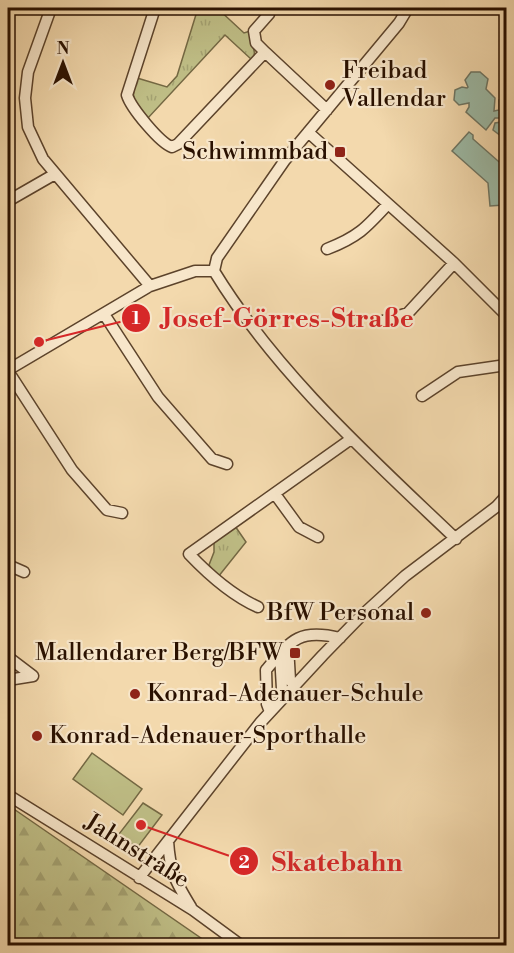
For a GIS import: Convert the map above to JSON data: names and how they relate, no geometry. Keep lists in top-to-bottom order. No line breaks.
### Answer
{"streets":{"street":["Jahnstraße"]},"places":{"other":["Freibad Vallendar","Josef-Görres-Straße","BfW Personal","Konrad-Adenauer-Schule","Konrad-Adenauer-Sporthalle","Skatebahn"],"transit":["Schwimmbad","Mallendarer Berg/BFW"]},"north":"top"}
